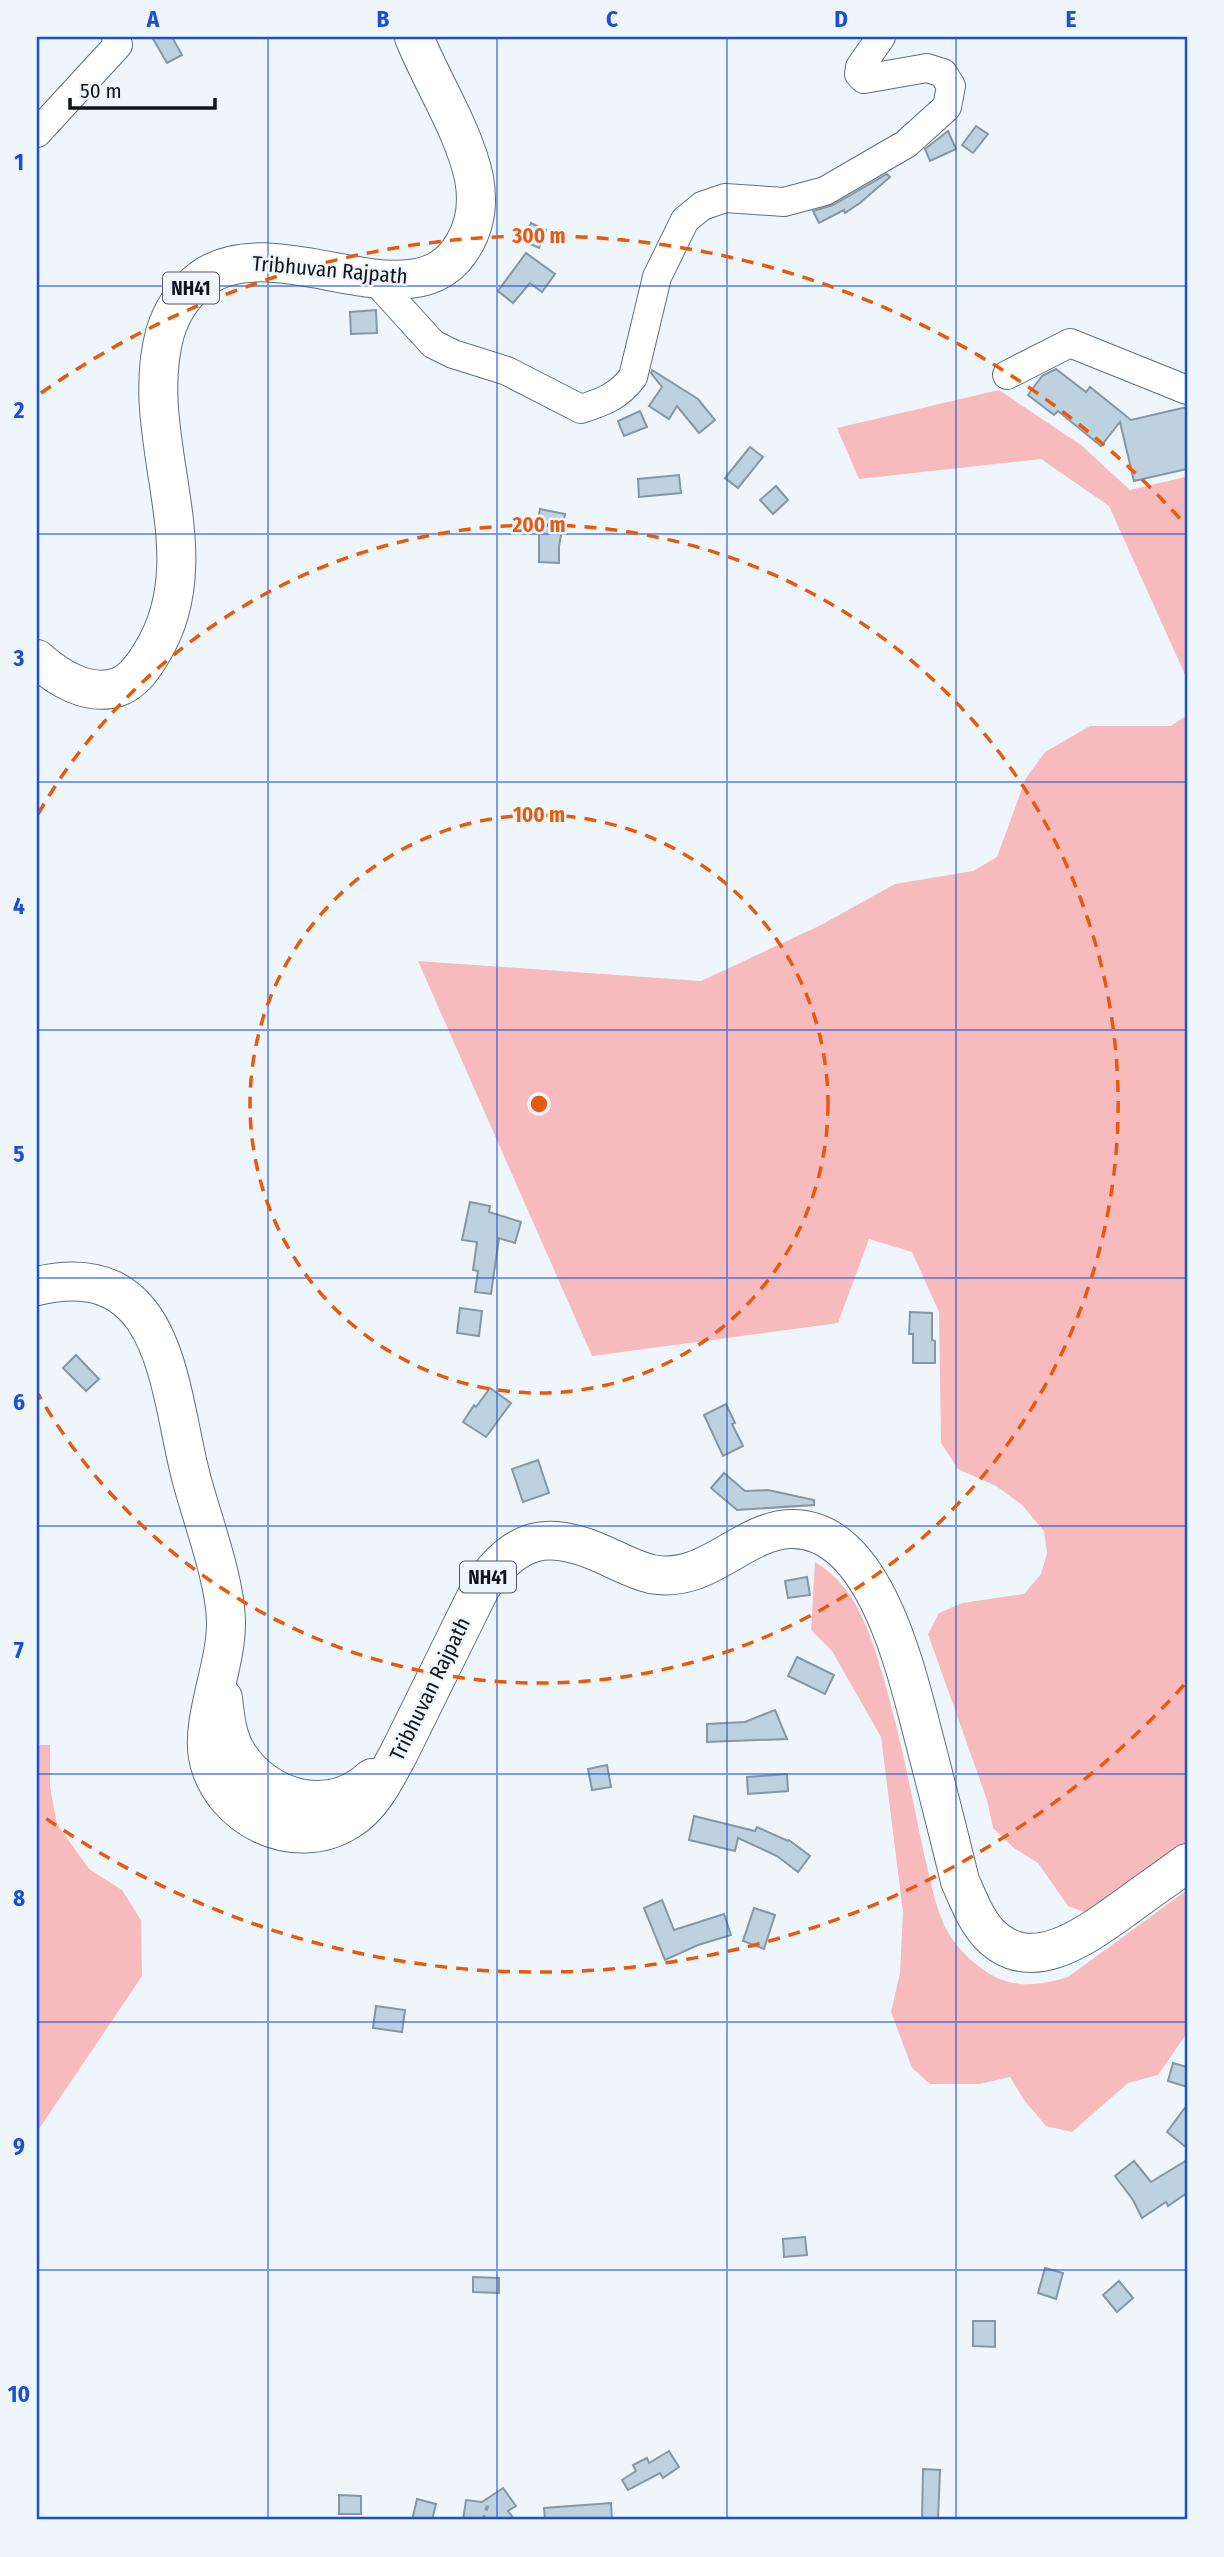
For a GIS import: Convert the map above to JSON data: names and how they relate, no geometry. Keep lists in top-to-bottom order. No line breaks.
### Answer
{"streets":{"highway":["Tribhuvan Rajpath","NH41"]},"scale_bar":"50 m","grid":{"columns":["A","B","C","D","E"],"rows":["1","2","3","4","5","6","7","8","9","10"]},"rings":["300 m","200 m","100 m"]}
